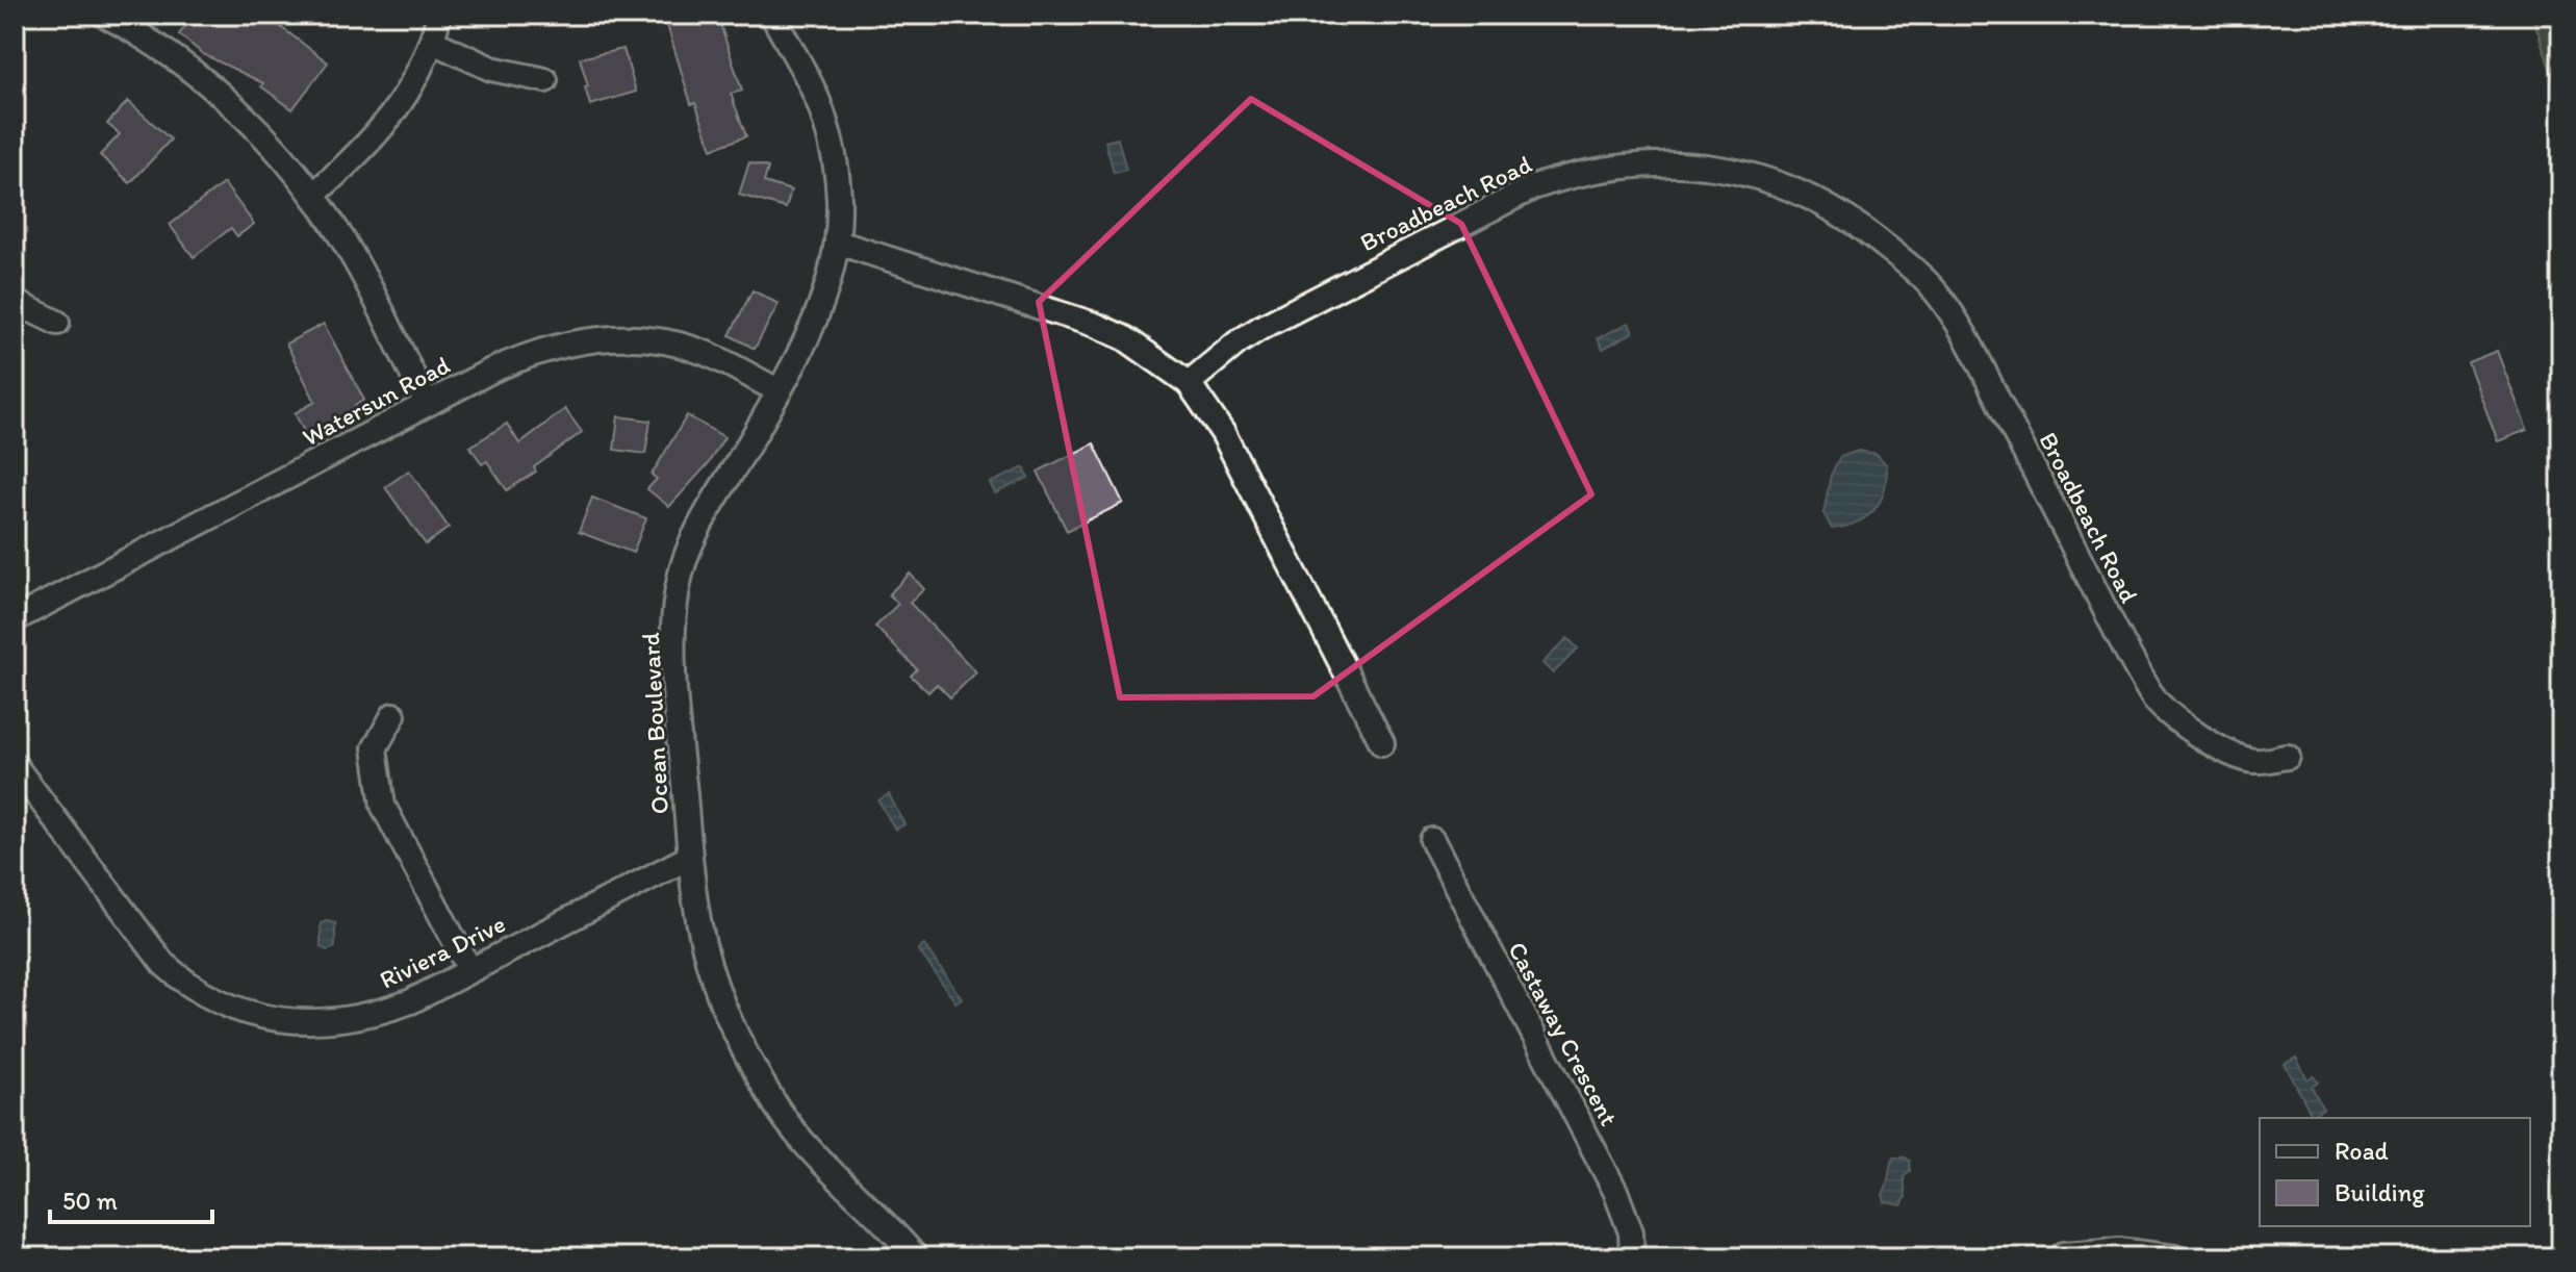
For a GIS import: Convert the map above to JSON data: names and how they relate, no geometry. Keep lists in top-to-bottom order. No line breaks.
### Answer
{"streets":{"street":["Broadbeach Road","Watersun Road","Ocean Boulevard","Riviera Drive","Castaway Crescent"]},"crossings":[["Watersun Road","Ocean Boulevard"],["Ocean Boulevard","Riviera Drive"]],"legend":["Road","Building"],"scale_bar":"50 m"}
